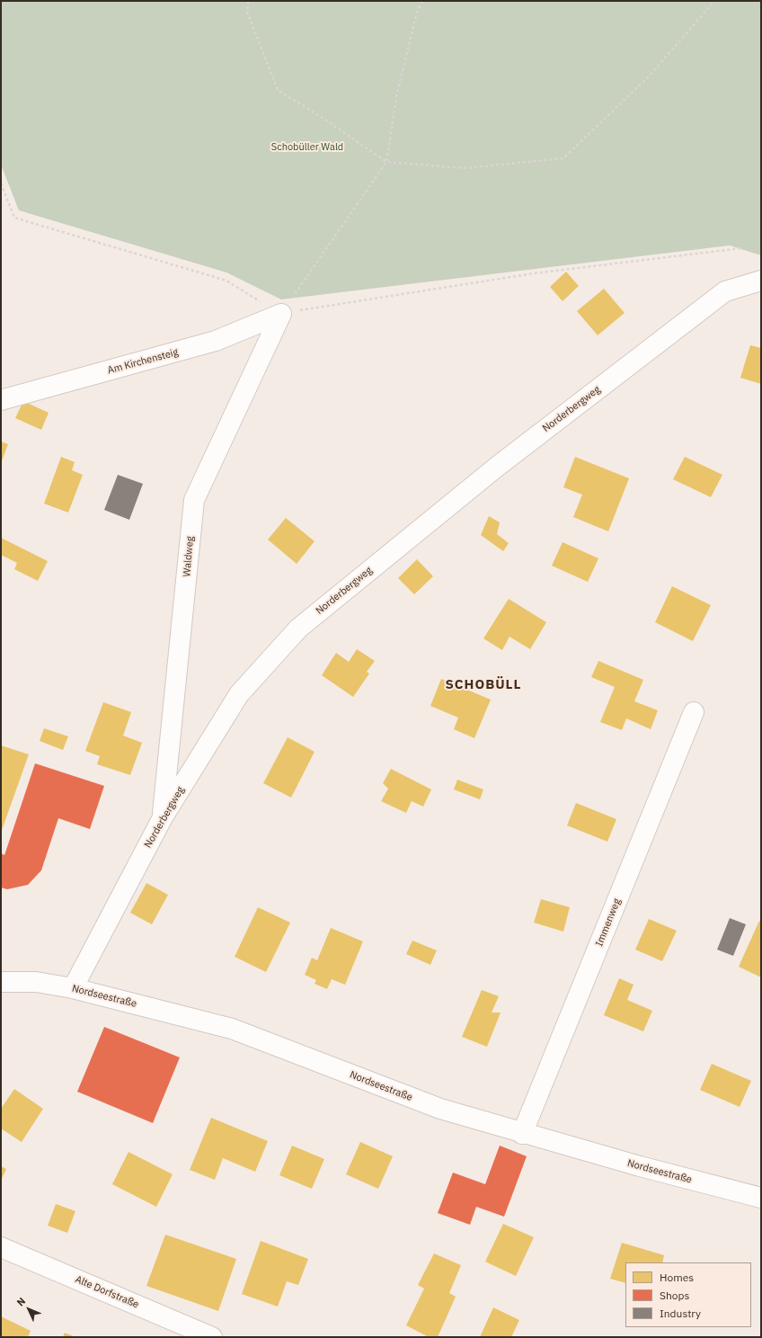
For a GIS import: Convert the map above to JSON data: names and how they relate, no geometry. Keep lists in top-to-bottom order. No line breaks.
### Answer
{"streets":{"street":["Am Kirchensteig","Norderbergweg","Waldweg","Immenweg","Nordseestraße","Alte Dorfstraße"]},"crossings":[["Am Kirchensteig","Waldweg"],["Norderbergweg","Waldweg"],["Norderbergweg","Nordseestraße"],["Immenweg","Nordseestraße"]],"districts":["SCHOBÜLL"],"parks":["Schobüller Wald"],"legend":["Homes","Shops","Industry"],"north":"top left"}
